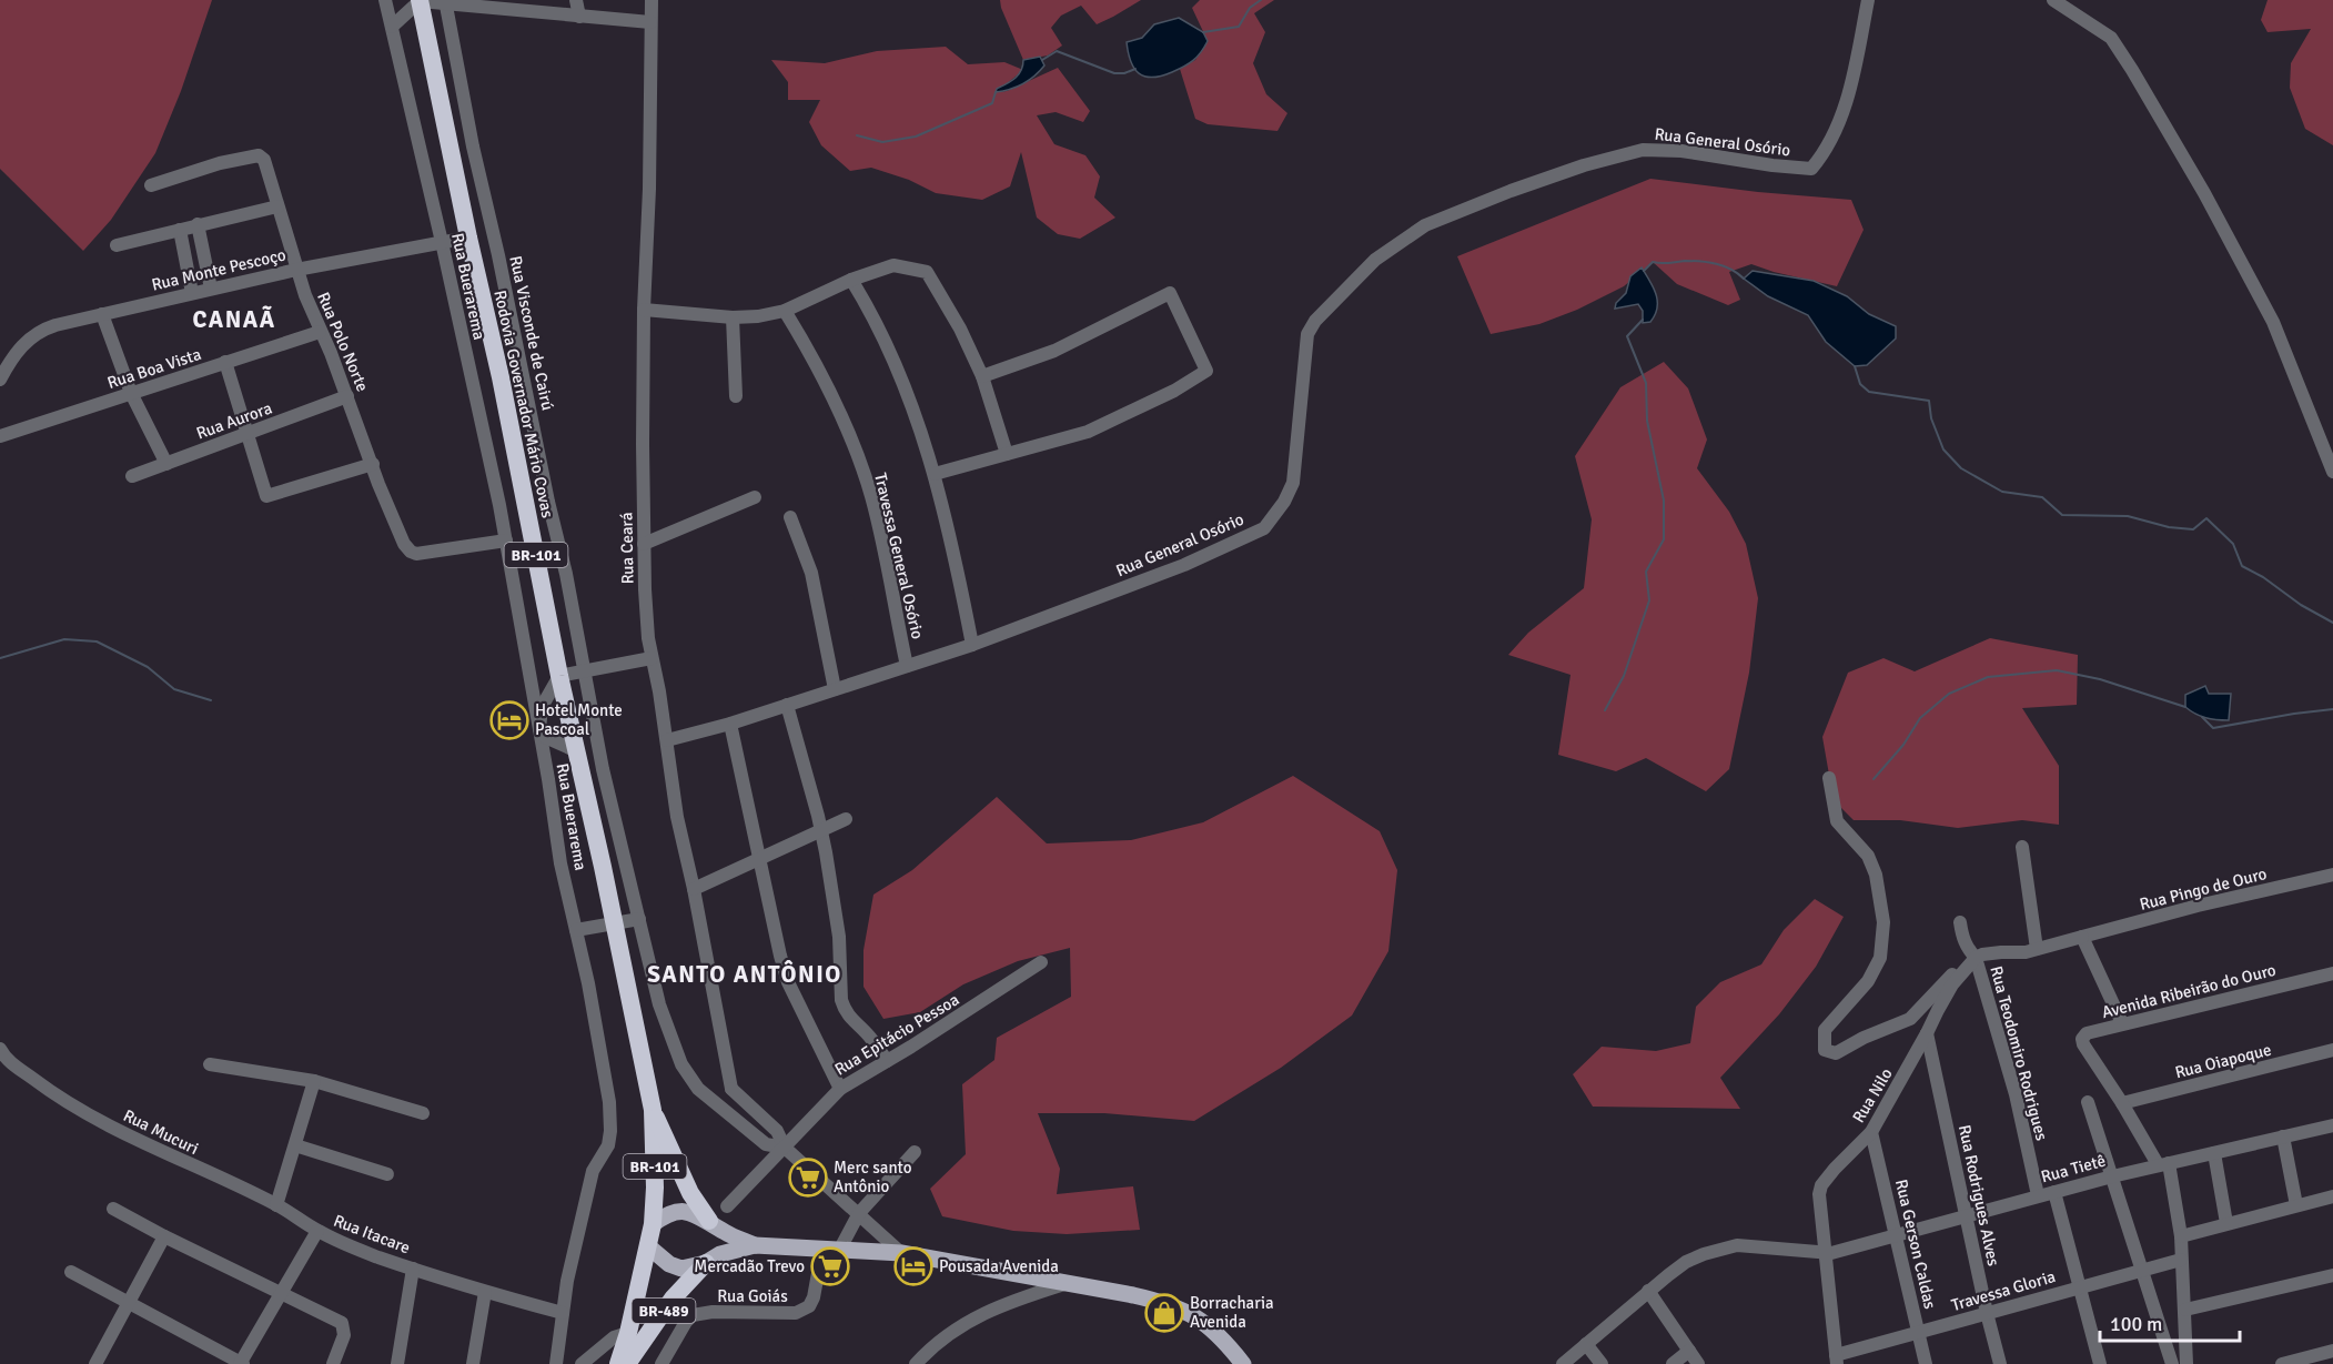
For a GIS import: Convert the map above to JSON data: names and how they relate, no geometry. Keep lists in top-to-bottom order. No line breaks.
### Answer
{"streets":{"highway":["Rodovia Governador Mário Covas","BR-101","BR-489"],"street":["Rua General Osório","Rua Monte Pescoço","Rua Buerarema","Rua Visconde de Cairú","Rua Polo Norte","Rua Boa Vista","Rua Aurora","Rua Ceará","Travessa General Osório","Rua Pingo de Ouro","Avenida Ribeirão do Ouro","Rua Epitácio Pessoa","Rua Teodomiro Rodrigues","Rua Oiapoque","Rua Nilo","Rua Mucuri","Rua Tietê","Rua Rodrigues Alves","Rua Itacare","Rua Gerson Caldas","Travessa Gloria","Rua Goiás"]},"crossings":[["Rua General Osório","Rua Ceará"],["Rua General Osório","Travessa General Osório"],["Rua Monte Pescoço","Rua Buerarema"],["Rua Monte Pescoço","Rua Polo Norte"],["Rua Monte Pescoço","Rodovia Governador Mário Covas"],["Rua Buerarema","Rua Polo Norte"],["Rua Buerarema","Rua Itacare"],["Rua Polo Norte","Rua Boa Vista"],["Rua Polo Norte","Rua Aurora"],["Rodovia Governador Mário Covas","BR-489"],["Rua Pingo de Ouro","Rua Teodomiro Rodrigues"],["Rua Pingo de Ouro","Rua Nilo"],["Avenida Ribeirão do Ouro","Rua Oiapoque"],["Avenida Ribeirão do Ouro","Rua Tietê"],["Avenida Ribeirão do Ouro","Travessa Gloria"],["Rua Teodomiro Rodrigues","Rua Nilo"],["Rua Teodomiro Rodrigues","Rua Tietê"],["Rua Nilo","Rua Tietê"],["Rua Nilo","Rua Rodrigues Alves"],["Rua Nilo","Rua Gerson Caldas"],["Rua Nilo","Travessa Gloria"],["Rua Mucuri","Rua Itacare"],["Rua Tietê","Rua Rodrigues Alves"],["Rua Tietê","Rua Gerson Caldas"],["Rua Rodrigues Alves","Travessa Gloria"],["Rua Gerson Caldas","Travessa Gloria"]],"districts":["CANAÃ","SANTO ANTÔNIO"],"places":{"hotel":["Hotel Monte Pascoal","Pousada Avenida"],"supermarket":["Merc santo Antônio","Mercadão Trevo"],"shop":["Borracharia Avenida"]},"scale_bar":"100 m"}
